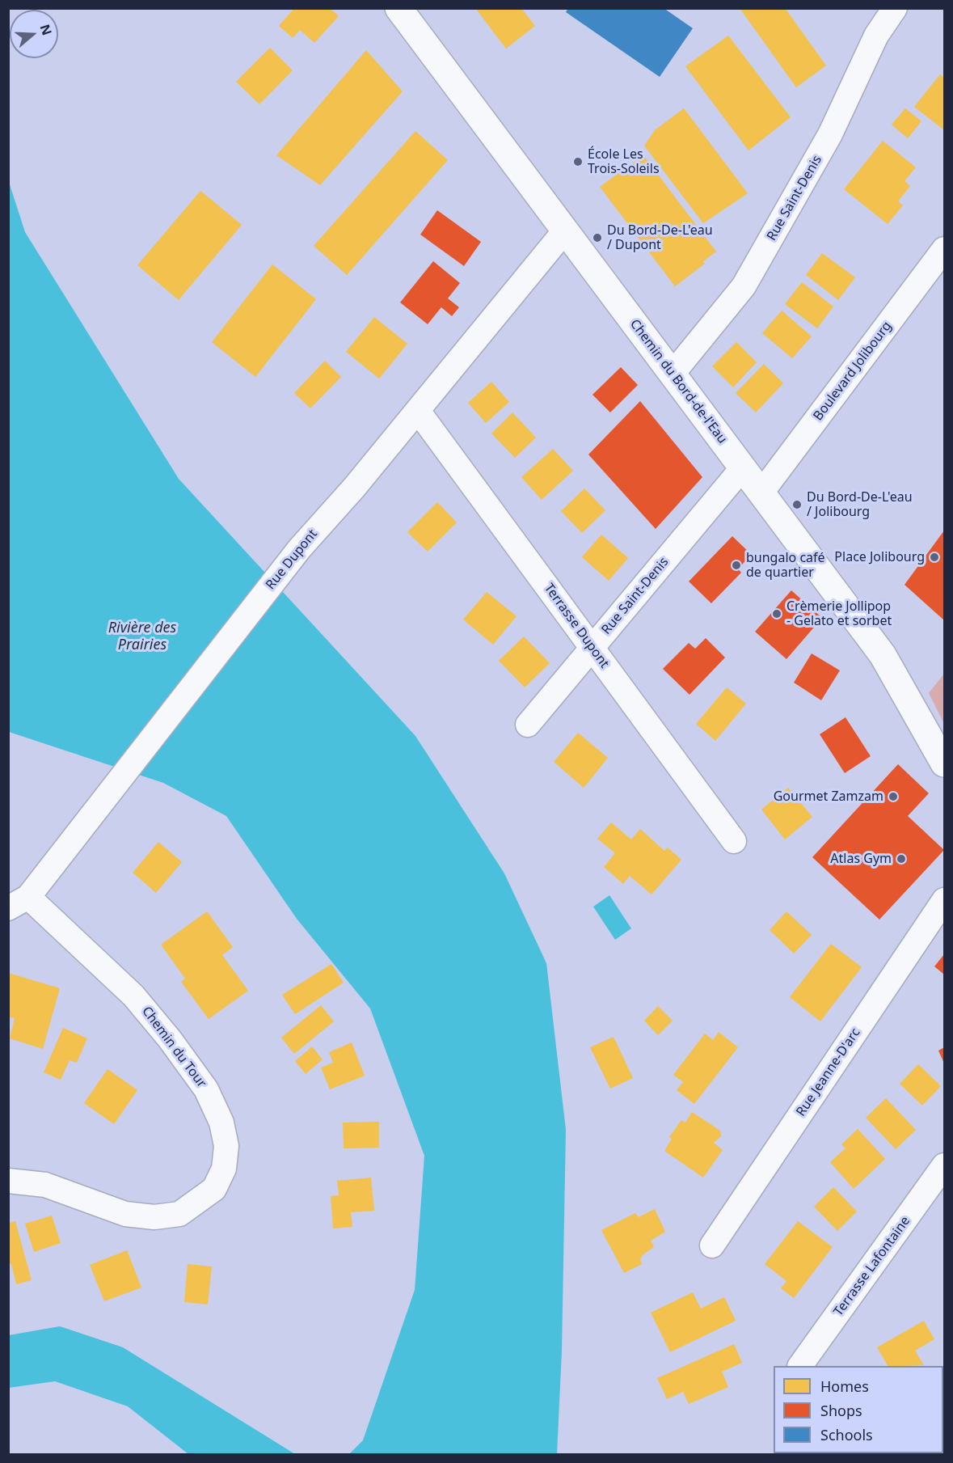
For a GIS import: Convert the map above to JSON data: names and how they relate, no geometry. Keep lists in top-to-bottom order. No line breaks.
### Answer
{"streets":{"street":["Rue Saint-Denis","Boulevard Jolibourg","Chemin du Bord-de-l'Eau","Rue Dupont","Terrasse Dupont","Chemin du Tour","Rue Jeanne-D'arc","Terrasse Lafontaine"]},"crossings":[["Rue Saint-Denis","Chemin du Bord-de-l'Eau"],["Rue Saint-Denis","Terrasse Dupont"],["Boulevard Jolibourg","Chemin du Bord-de-l'Eau"],["Chemin du Bord-de-l'Eau","Rue Dupont"],["Rue Dupont","Terrasse Dupont"],["Rue Dupont","Chemin du Tour"]],"water":["Rivière des Prairies"],"places":["École Les Trois-Soleils","Du Bord-De-L'eau / Dupont","Du Bord-De-L'eau / Jolibourg","Place Jolibourg","bungalo café de quartier","Crèmerie Jollipop - Gelato et sorbet","Gourmet Zamzam","Atlas Gym"],"legend":["Homes","Shops","Schools"],"north":"right"}
